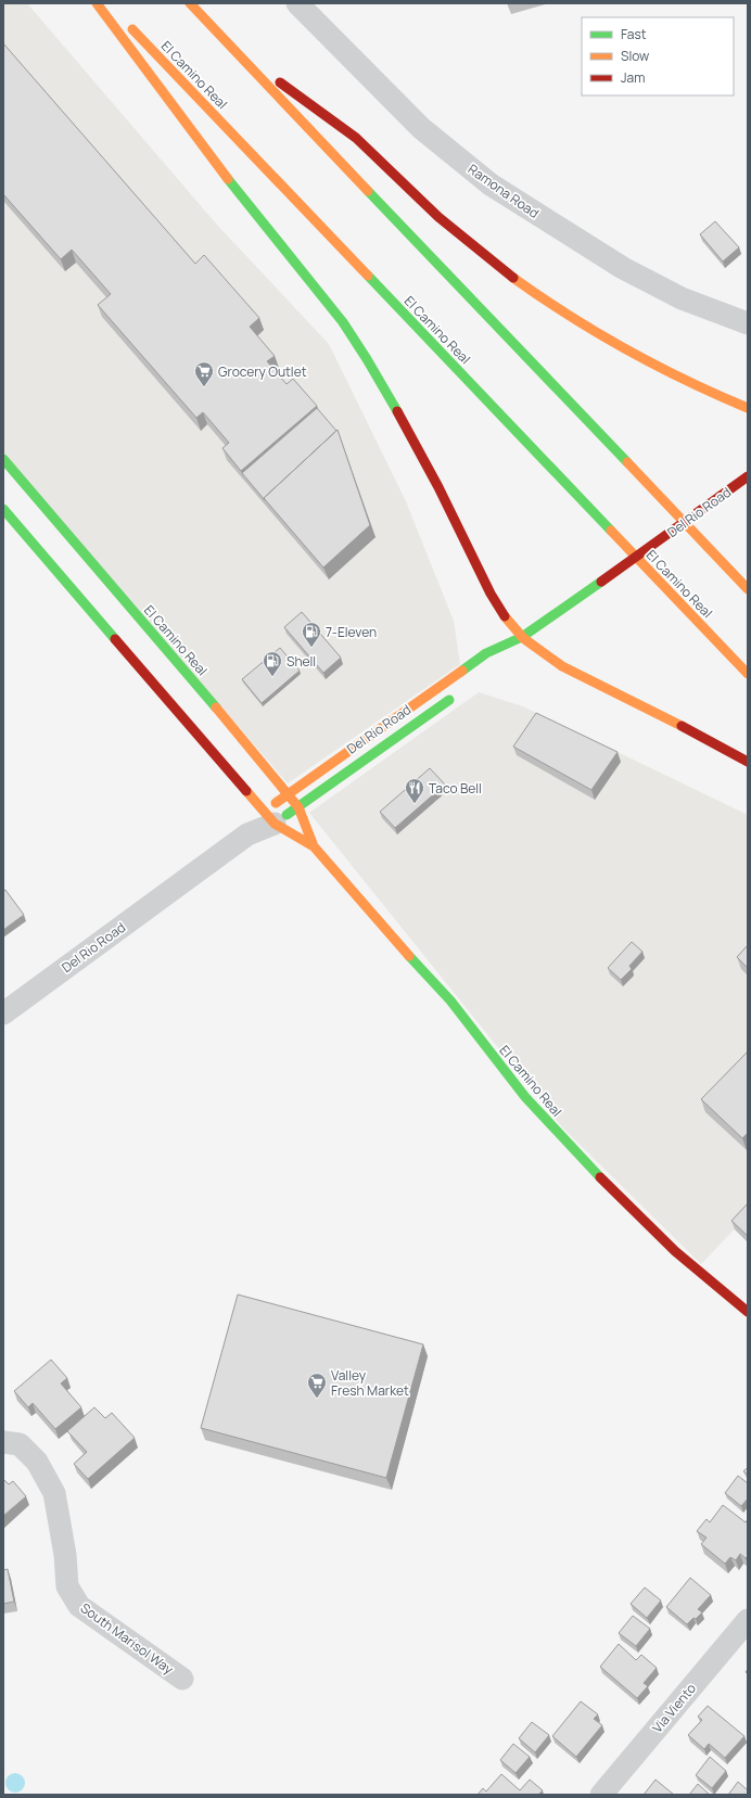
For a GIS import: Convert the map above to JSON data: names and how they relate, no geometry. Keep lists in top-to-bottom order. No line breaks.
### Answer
{"streets":{"main road":["El Camino Real","Del Rio Road"],"street":["Ramona Road","South Marisol Way","Via Viento"]},"crossings":[["El Camino Real","Del Rio Road"]],"places":{"supermarket":["Grocery Outlet","Valley Fresh Market"],"fuel station":["7-Eleven","Shell"],"restaurant":["Taco Bell"]},"legend":["Fast","Slow","Jam"]}
